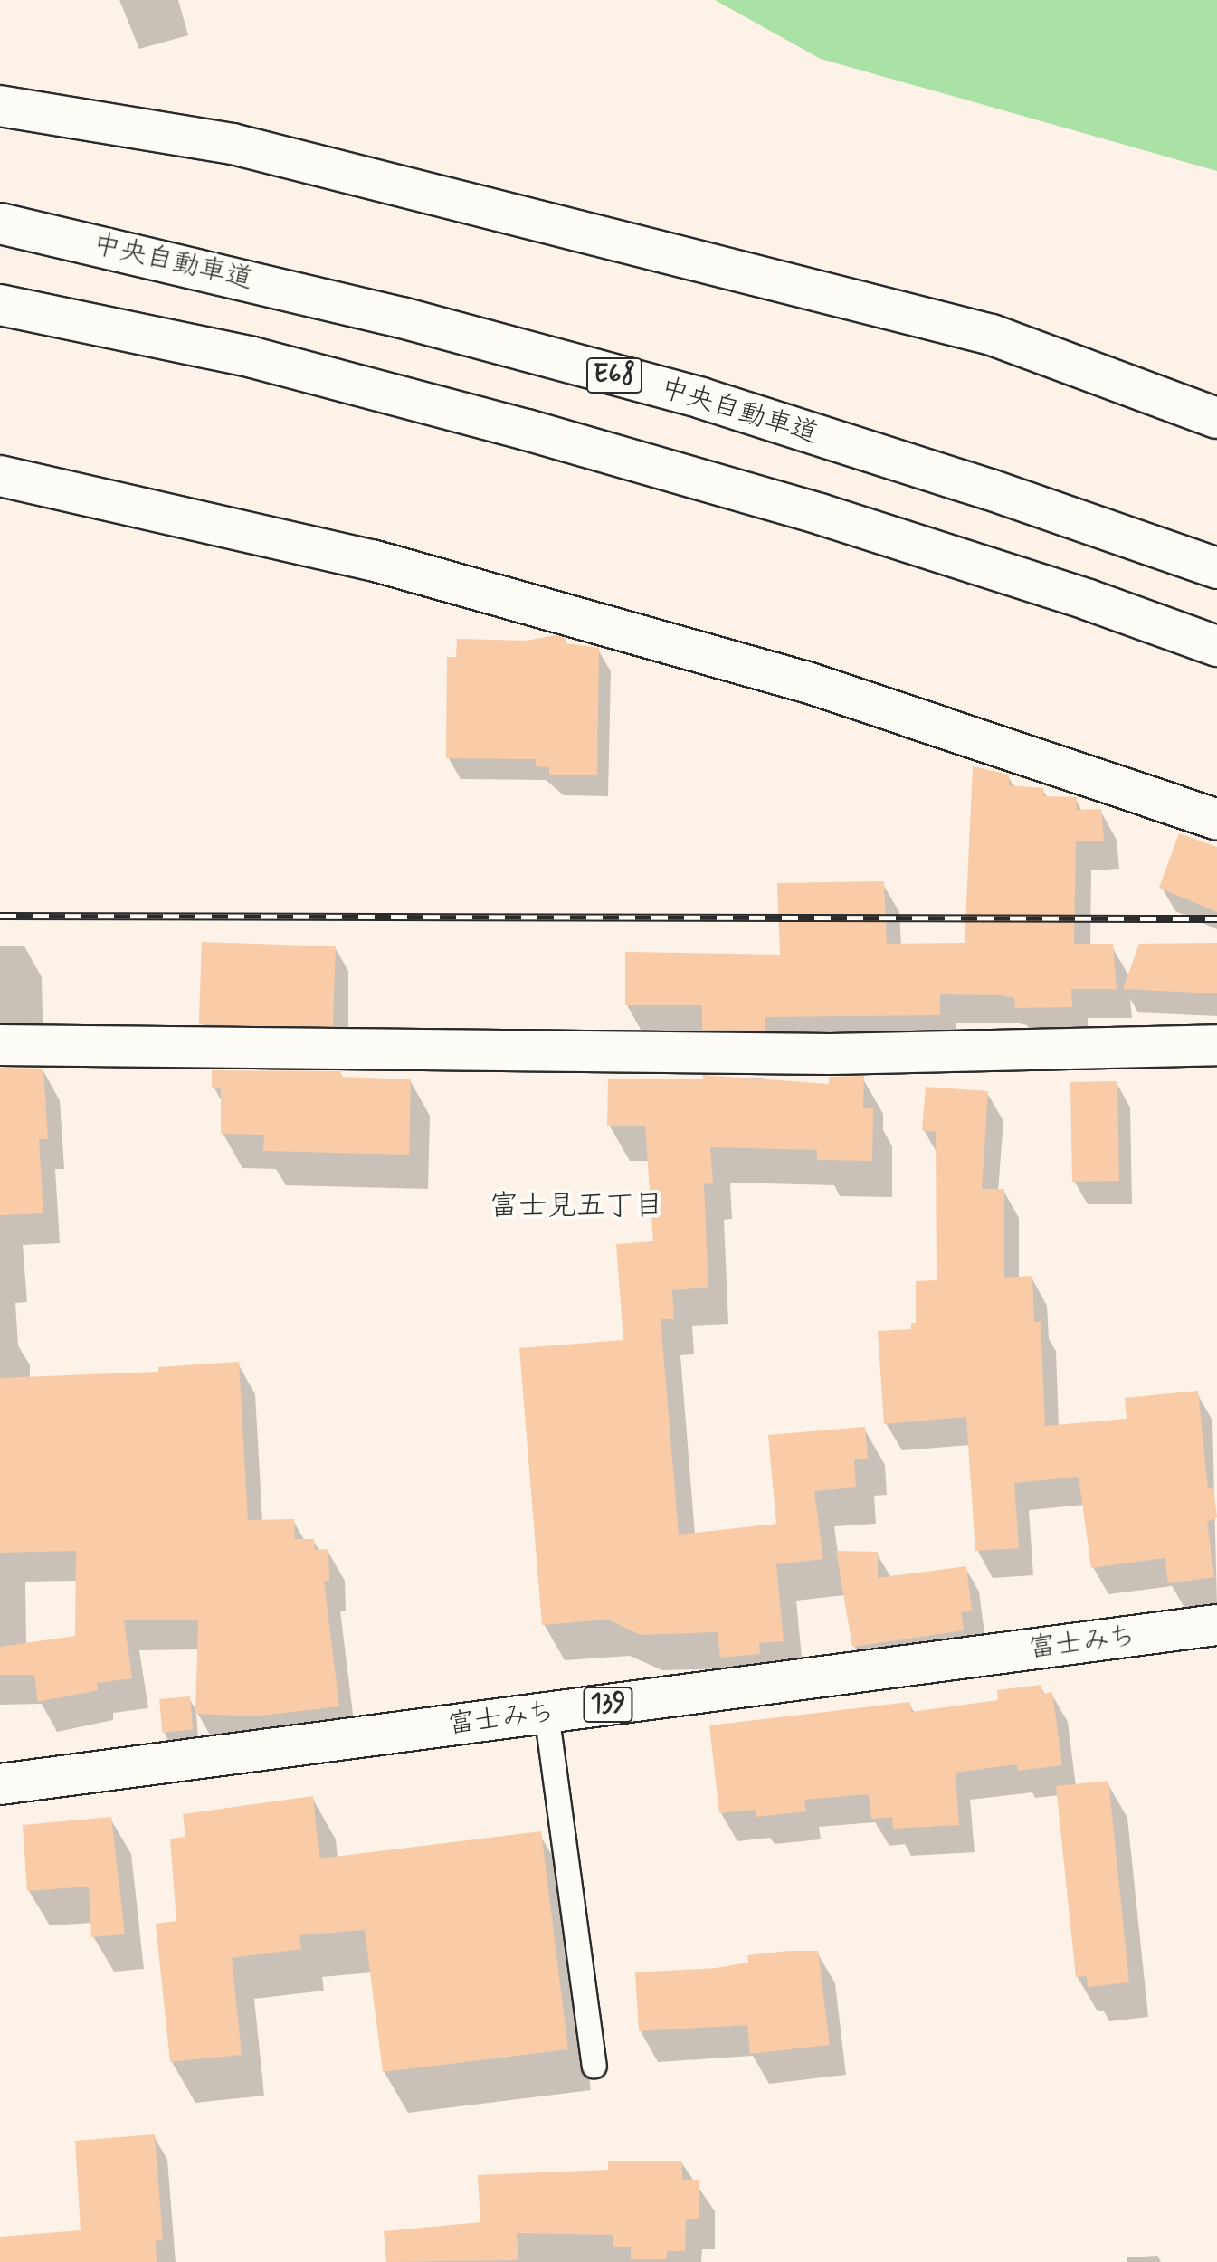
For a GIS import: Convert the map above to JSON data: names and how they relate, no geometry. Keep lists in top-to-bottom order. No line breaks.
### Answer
{"streets":{"main road":["中央自動車道","E68","富士みち","139"]},"districts":["富士見五丁目"]}
